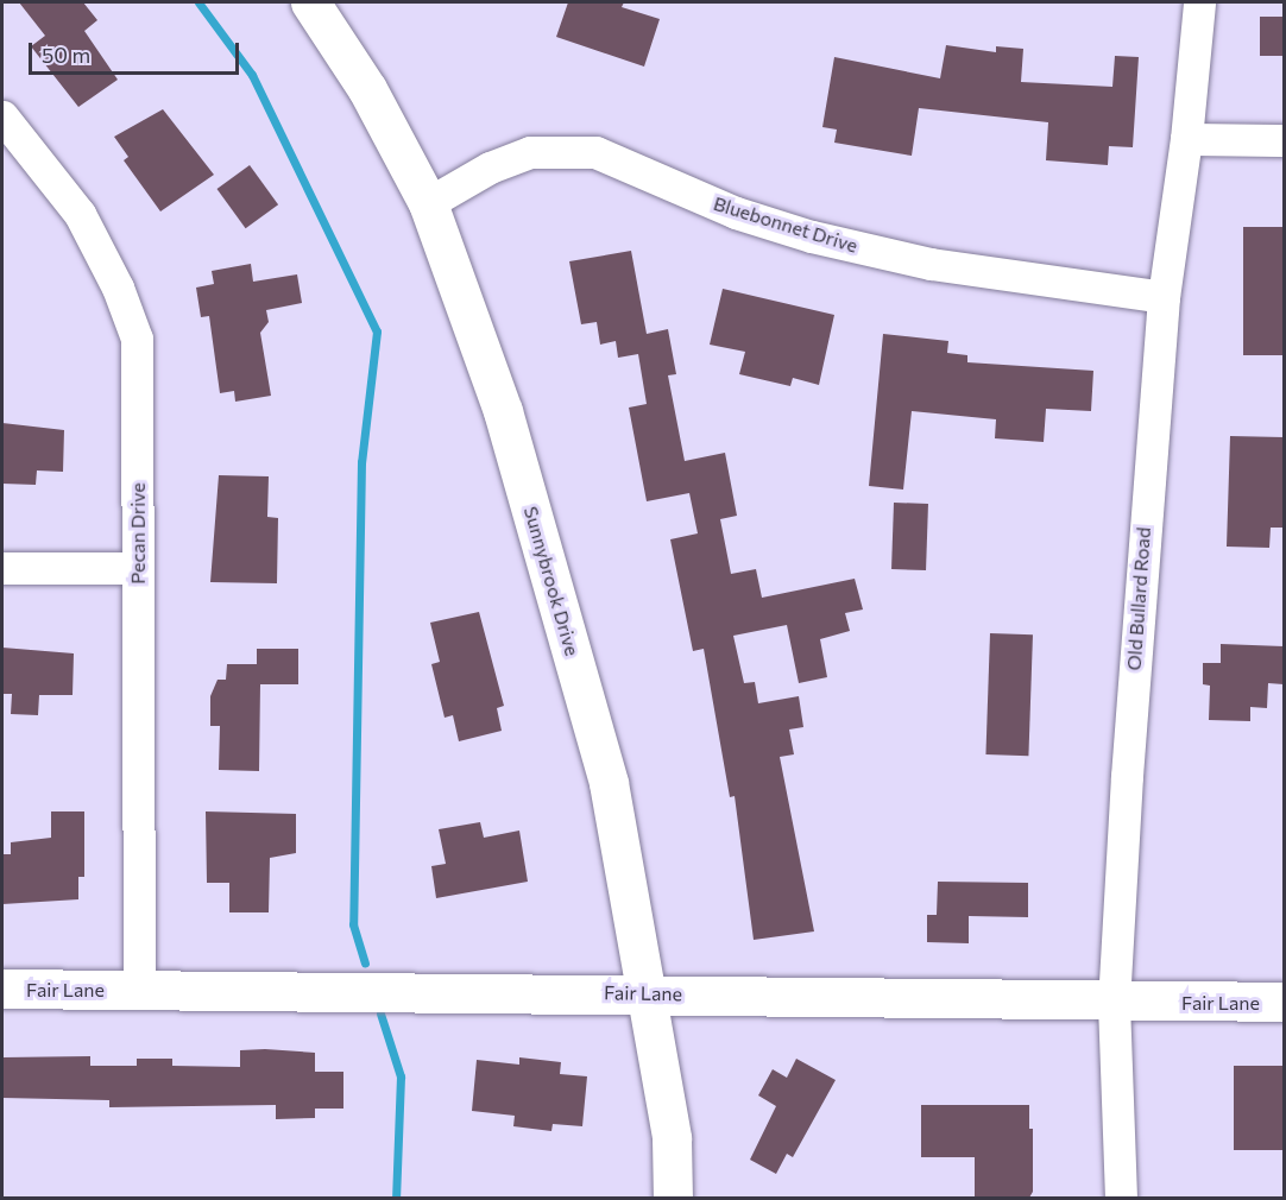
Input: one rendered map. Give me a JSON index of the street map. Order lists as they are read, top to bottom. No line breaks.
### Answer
{"streets":{"street":["Bluebonnet Drive","Pecan Drive","Sunnybrook Drive","Old Bullard Road","Fair Lane"]},"crossings":[["Bluebonnet Drive","Sunnybrook Drive"],["Bluebonnet Drive","Old Bullard Road"],["Pecan Drive","Fair Lane"],["Sunnybrook Drive","Fair Lane"],["Old Bullard Road","Fair Lane"]],"scale_bar":"50 m"}
